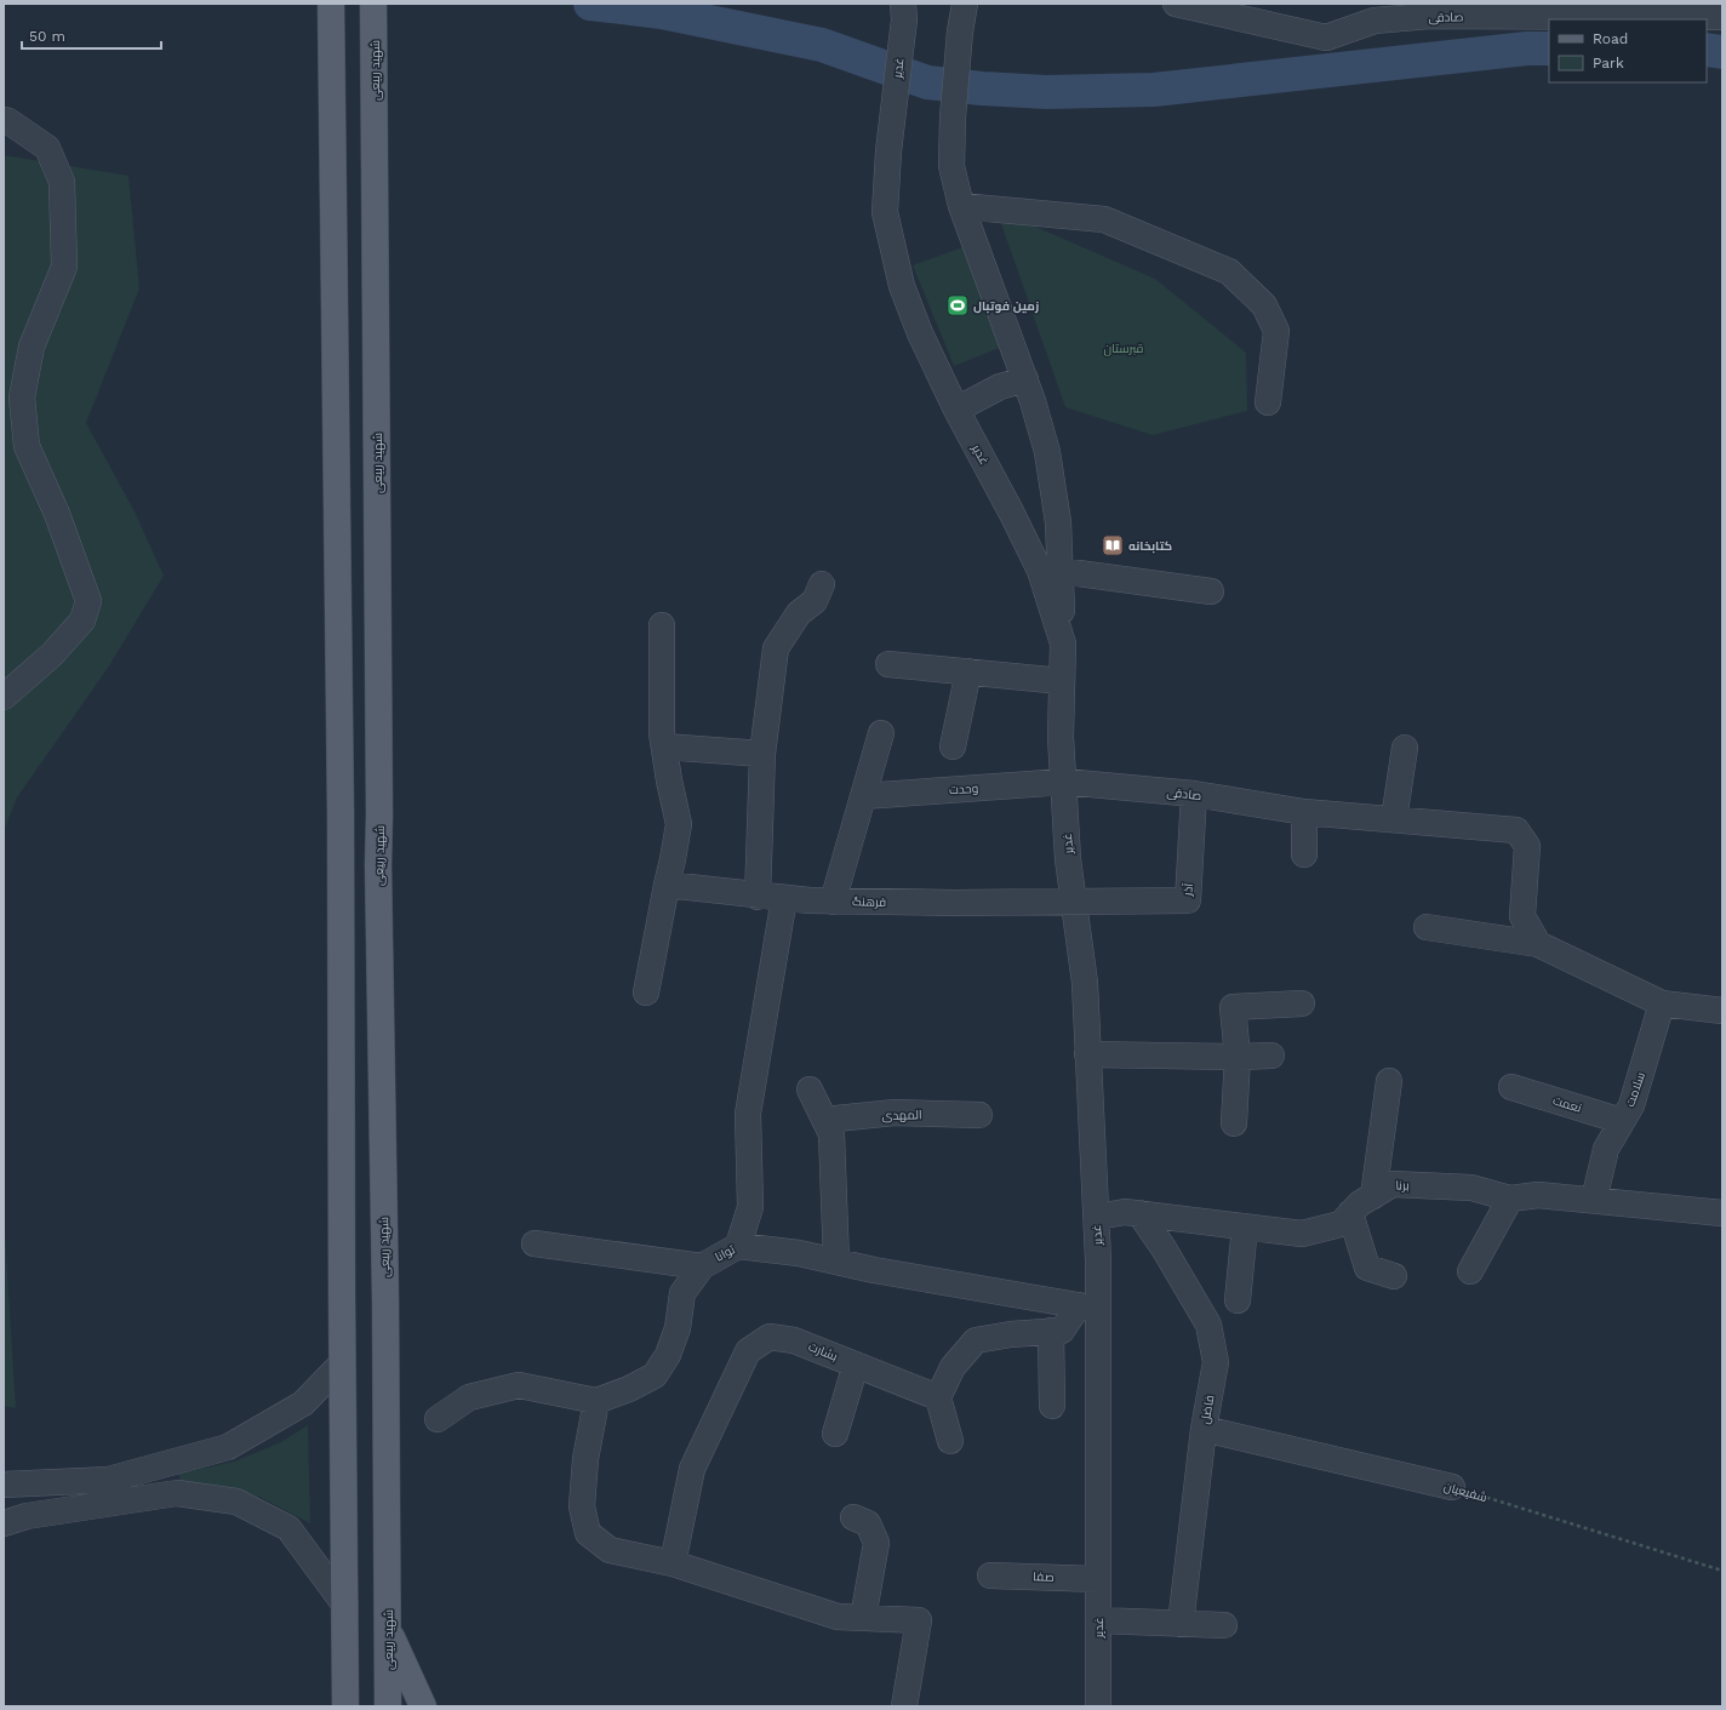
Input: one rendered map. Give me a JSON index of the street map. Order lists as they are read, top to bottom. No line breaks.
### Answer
{"streets":{"main road":["شهید ربیعی"],"street":["صادقی","غدیر","وحدت","آذر","فرهنگ","سلامت","نعمت","المهدی","برنا","توانا","بشارت","فاضل","شفیعیان","صفا"]},"crossings":[["صادقی","غدیر"],["صادقی","وحدت"],["صادقی","آذر"],["غدیر","وحدت"],["غدیر","آذر"],["غدیر","فرهنگ"],["غدیر","برنا"],["غدیر","توانا"],["غدیر","صفا"],["آذر","فرهنگ"],["سلامت","نعمت"],["سلامت","برنا"],["برنا","فاضل"],["فاضل","شفیعیان"]],"parks":["قبرستان"],"places":{"sports":["زمین فوتبال"],"library":["کتابخانه"]},"legend":["Road","Park"],"scale_bar":"50 m"}
